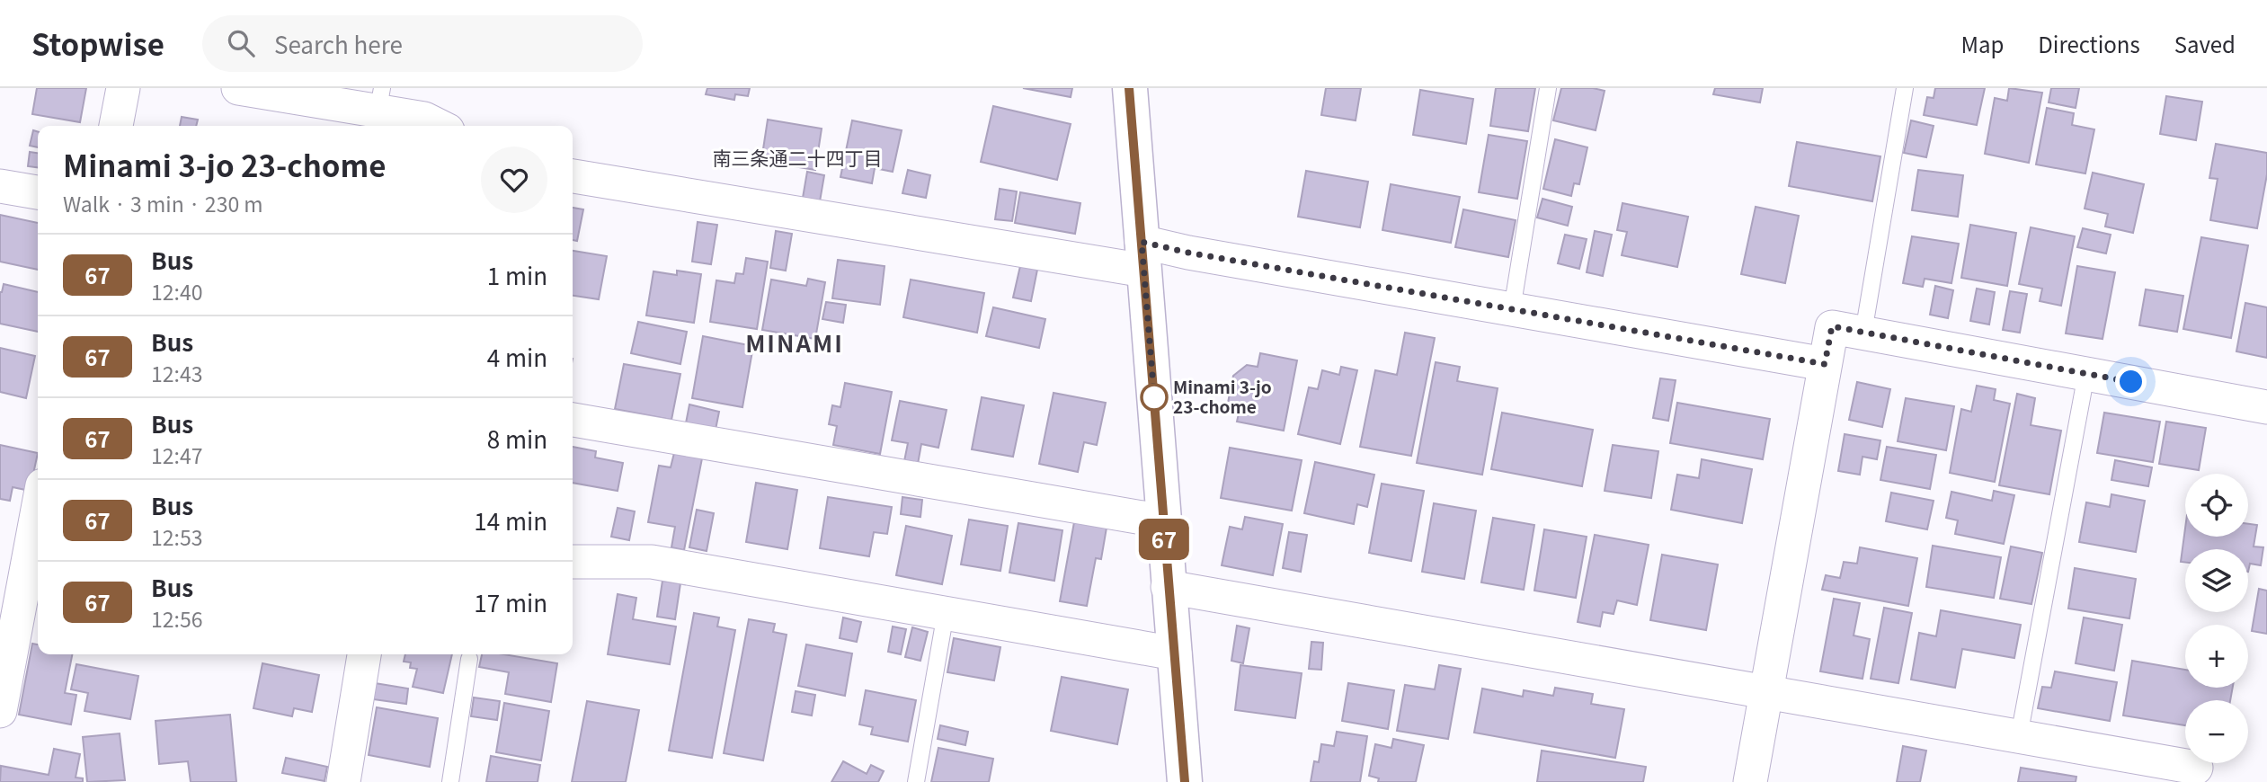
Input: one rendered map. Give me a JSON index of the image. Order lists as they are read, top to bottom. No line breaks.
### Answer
{"districts":["南三条通二十四丁目","MINAMI"],"places":["Minami 3-jo 23-chome"],"lines":["bus line 67"],"page":{"header":"Stopwise","search":"Search here","nav":["Map","Directions","Saved"],"on_map":"67","heading":["Minami 3-jo 23-chome","Walk · 3 min · 230 m"],"list":[{"mark":"67","name":"Bus","note":"12:40","value":"1 min"},{"mark":"67","name":"Bus","note":"12:43","value":"4 min"},{"mark":"67","name":"Bus","note":"12:47","value":"8 min"},{"mark":"67","name":"Bus","note":"12:53","value":"14 min"},{"mark":"67","name":"Bus","note":"12:56","value":"17 min"}],"map_buttons":["+","−"]}}
